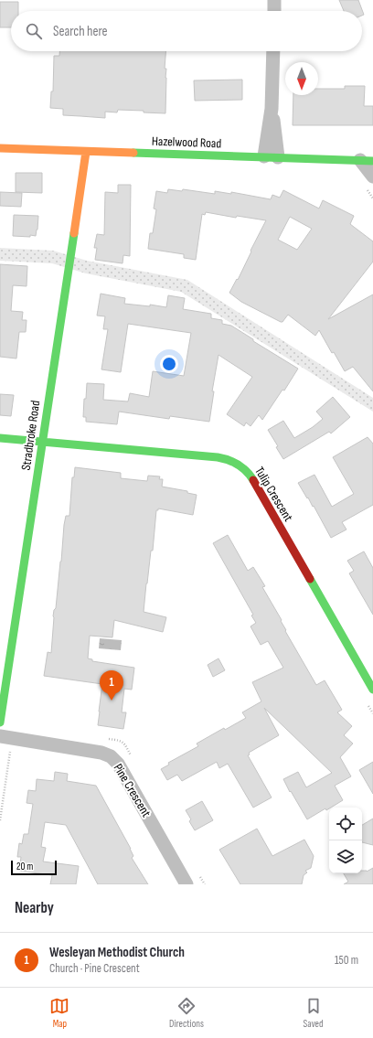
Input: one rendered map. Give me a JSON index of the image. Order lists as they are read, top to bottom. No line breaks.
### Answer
{"streets":{"street":["Hazelwood Road","Stradbroke Road","Tulip Crescent","Pine Crescent"]},"crossings":[["Hazelwood Road","Stradbroke Road"],["Stradbroke Road","Tulip Crescent"]],"scale_bar":"20 m","north":"bottom","page":{"search":"Search here","pins":"1","scale":"20 m","heading":"Nearby","list":[{"mark":"1","name":"Wesleyan Methodist Church","note":"Church · Pine Crescent","value":"150 m"}],"nav":["Map","Directions","Saved"]}}
